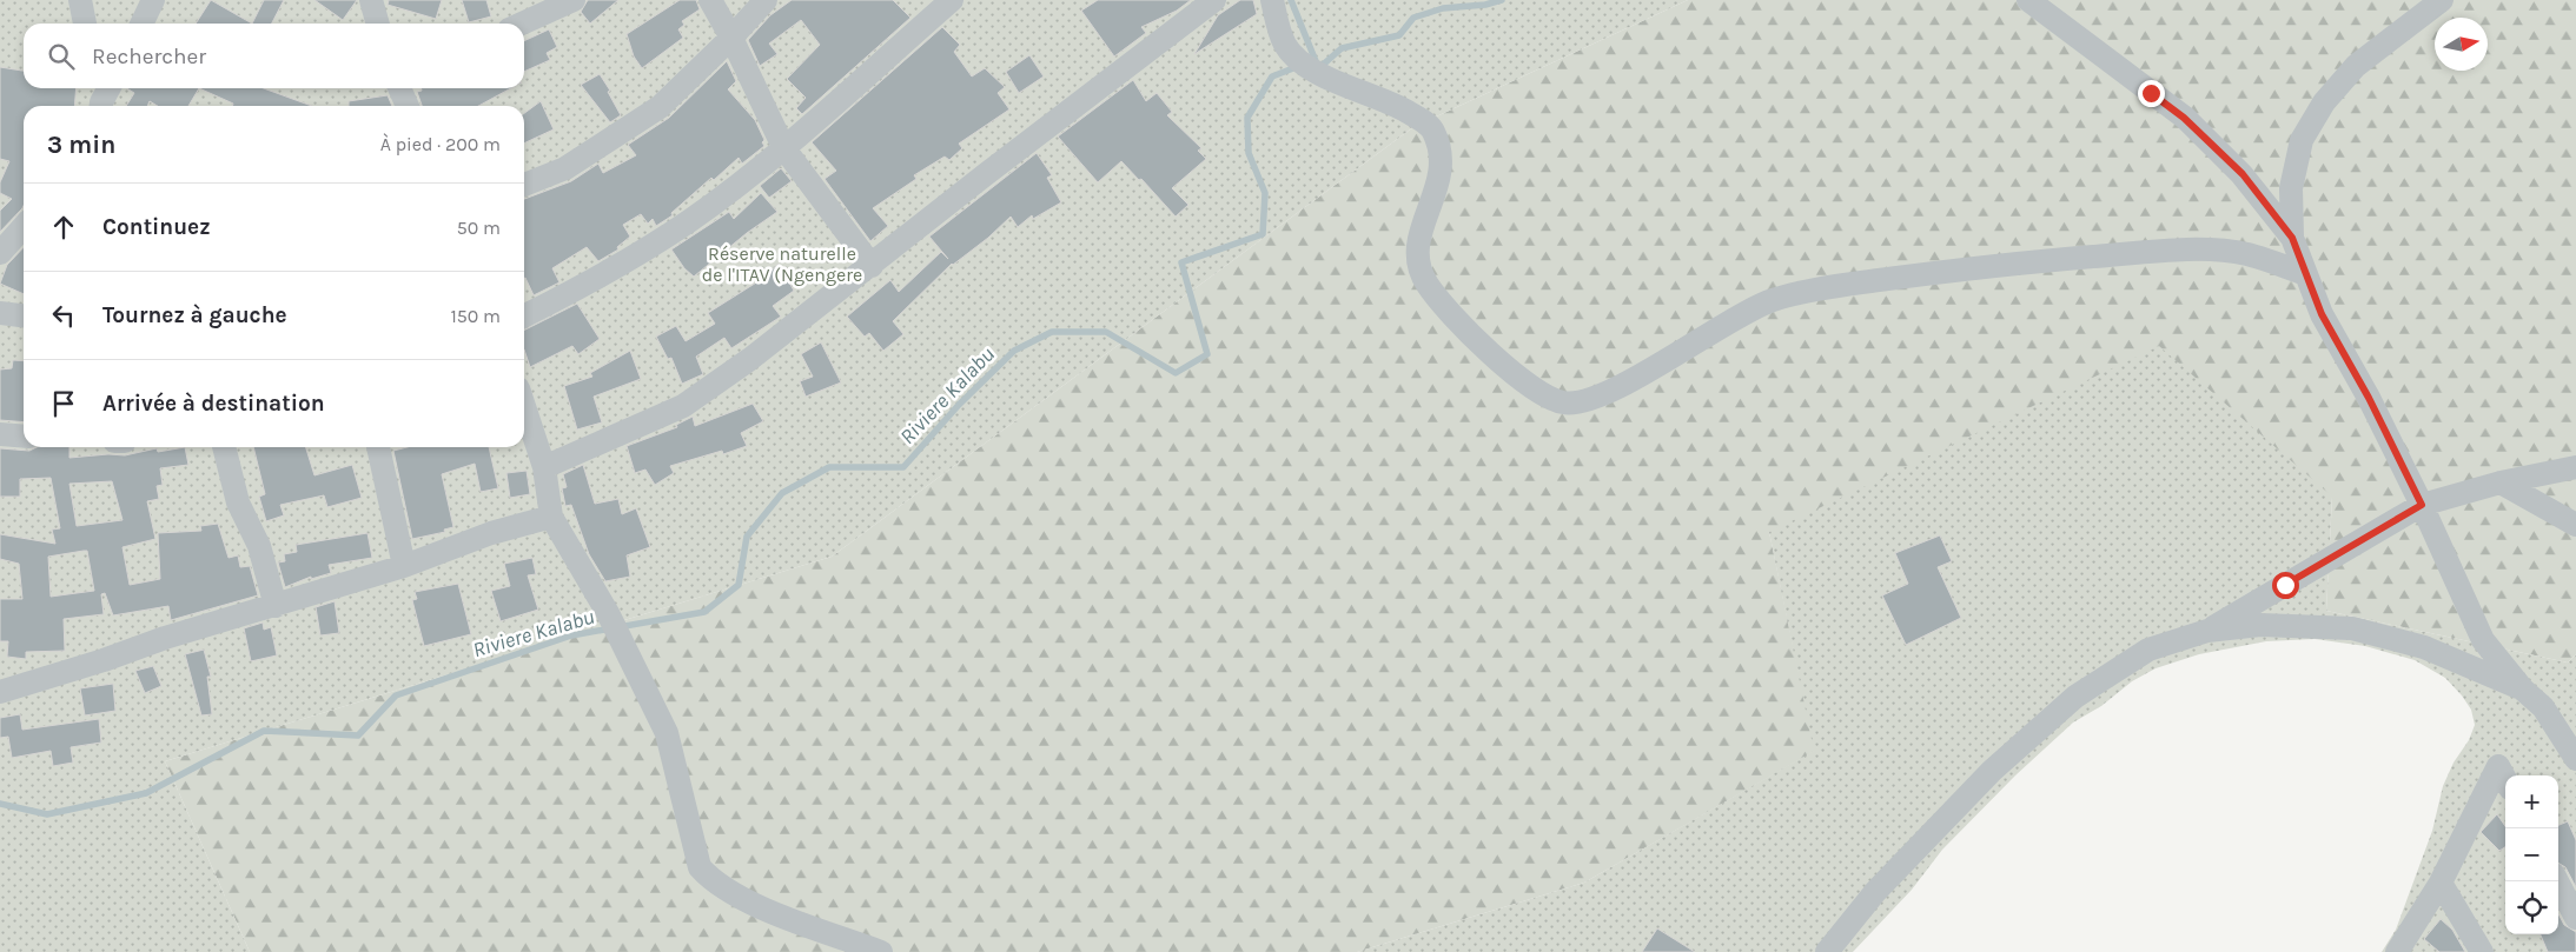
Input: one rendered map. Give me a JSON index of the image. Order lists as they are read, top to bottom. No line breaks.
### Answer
{"water":["Riviere Kalabu"],"parks":["Réserve naturelle de l'ITAV (Ngengere"],"north":"right","page":{"search":"Rechercher","heading":["3 min","À pied · 200 m"],"list":[["Continuez","50 m"],["Tournez à gauche","150 m"],"Arrivée à destination"],"map_buttons":["+","−"]}}
